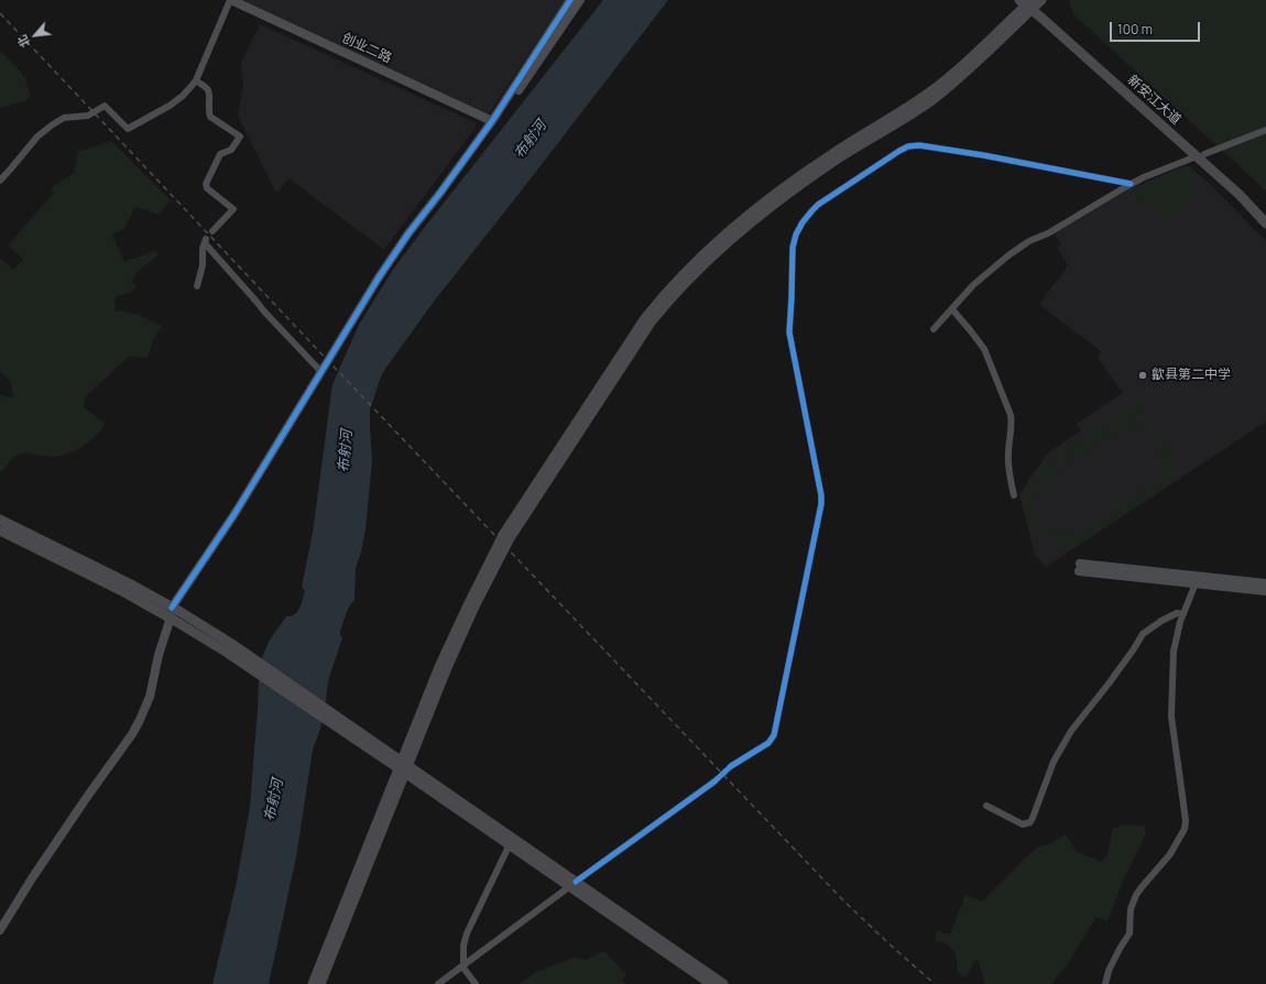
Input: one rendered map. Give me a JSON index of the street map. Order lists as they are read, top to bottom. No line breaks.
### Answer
{"streets":{"main road":["新安江大道"],"street":["创业二路"]},"water":["布射河"],"places":["歙县第二中学"],"scale_bar":"100 m","north":"bottom left"}
